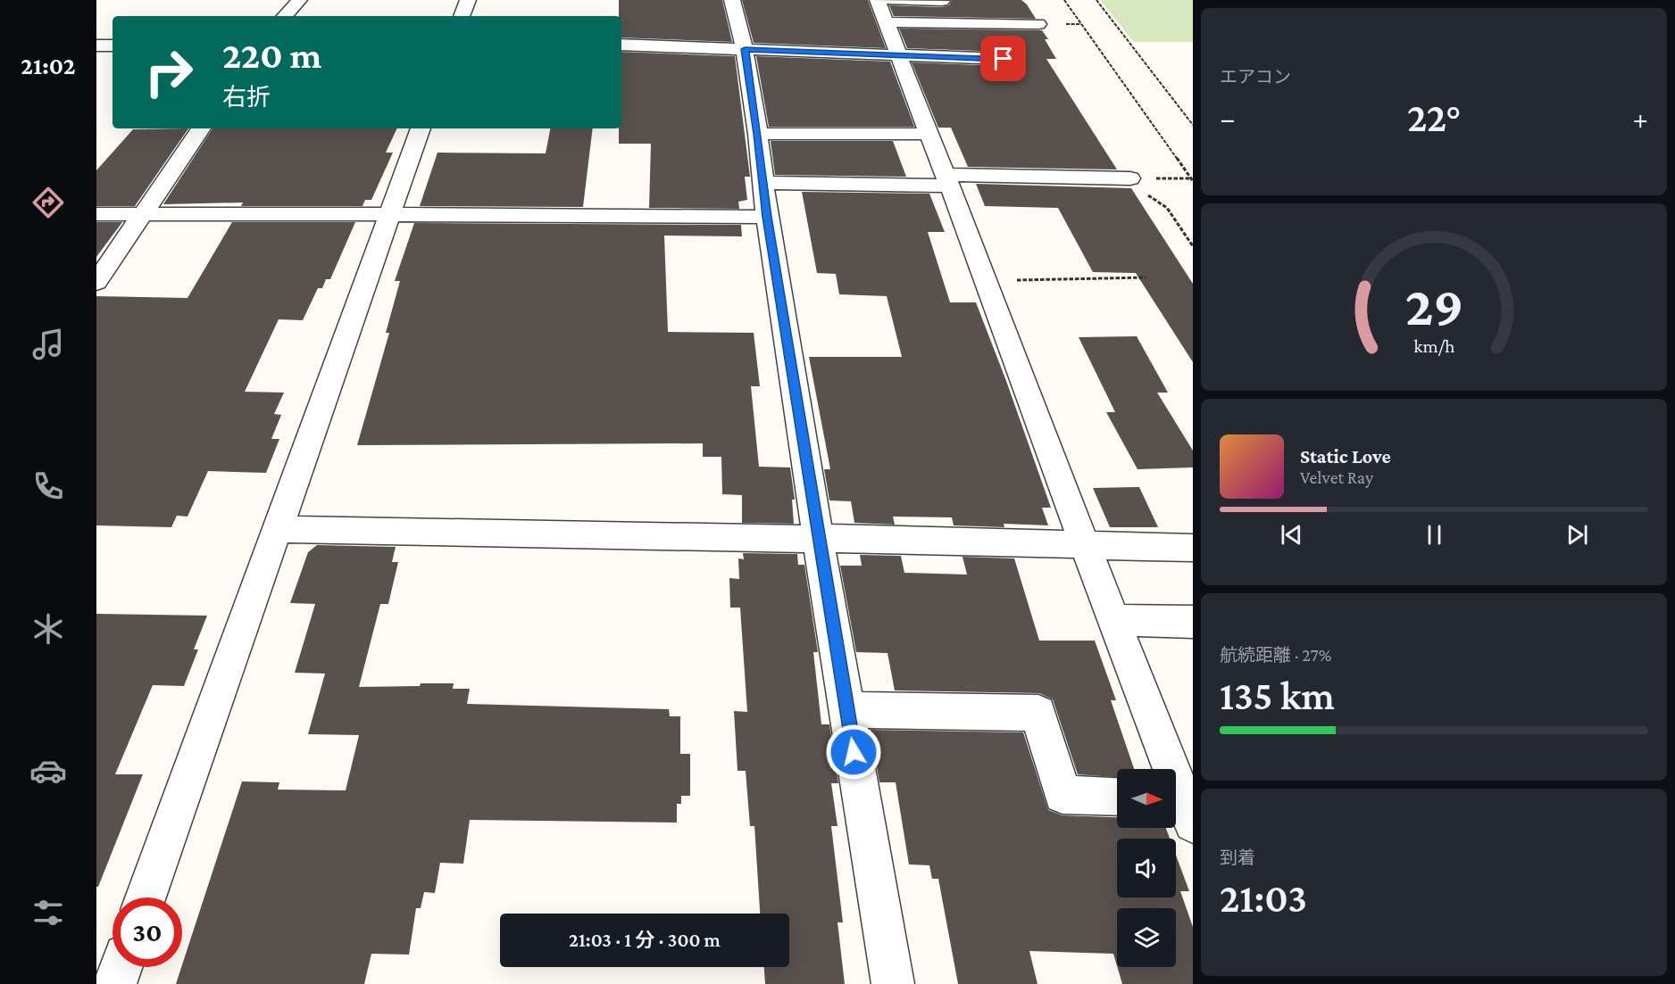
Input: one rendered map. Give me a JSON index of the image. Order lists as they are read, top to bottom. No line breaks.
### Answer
{"north":"right","page":{"tabs":"21:02","tile":["エアコン",["航続距離 · 27%","135 km"],["到着","21:03"]],"turn":["220 m","右折"],"heat":["−","22°","+"],"song":["Static Love","Velvet Ray"],"limit":"30","trip":"21:03 · 1 分 · 300 m","gauge":["29","km/h"]}}
